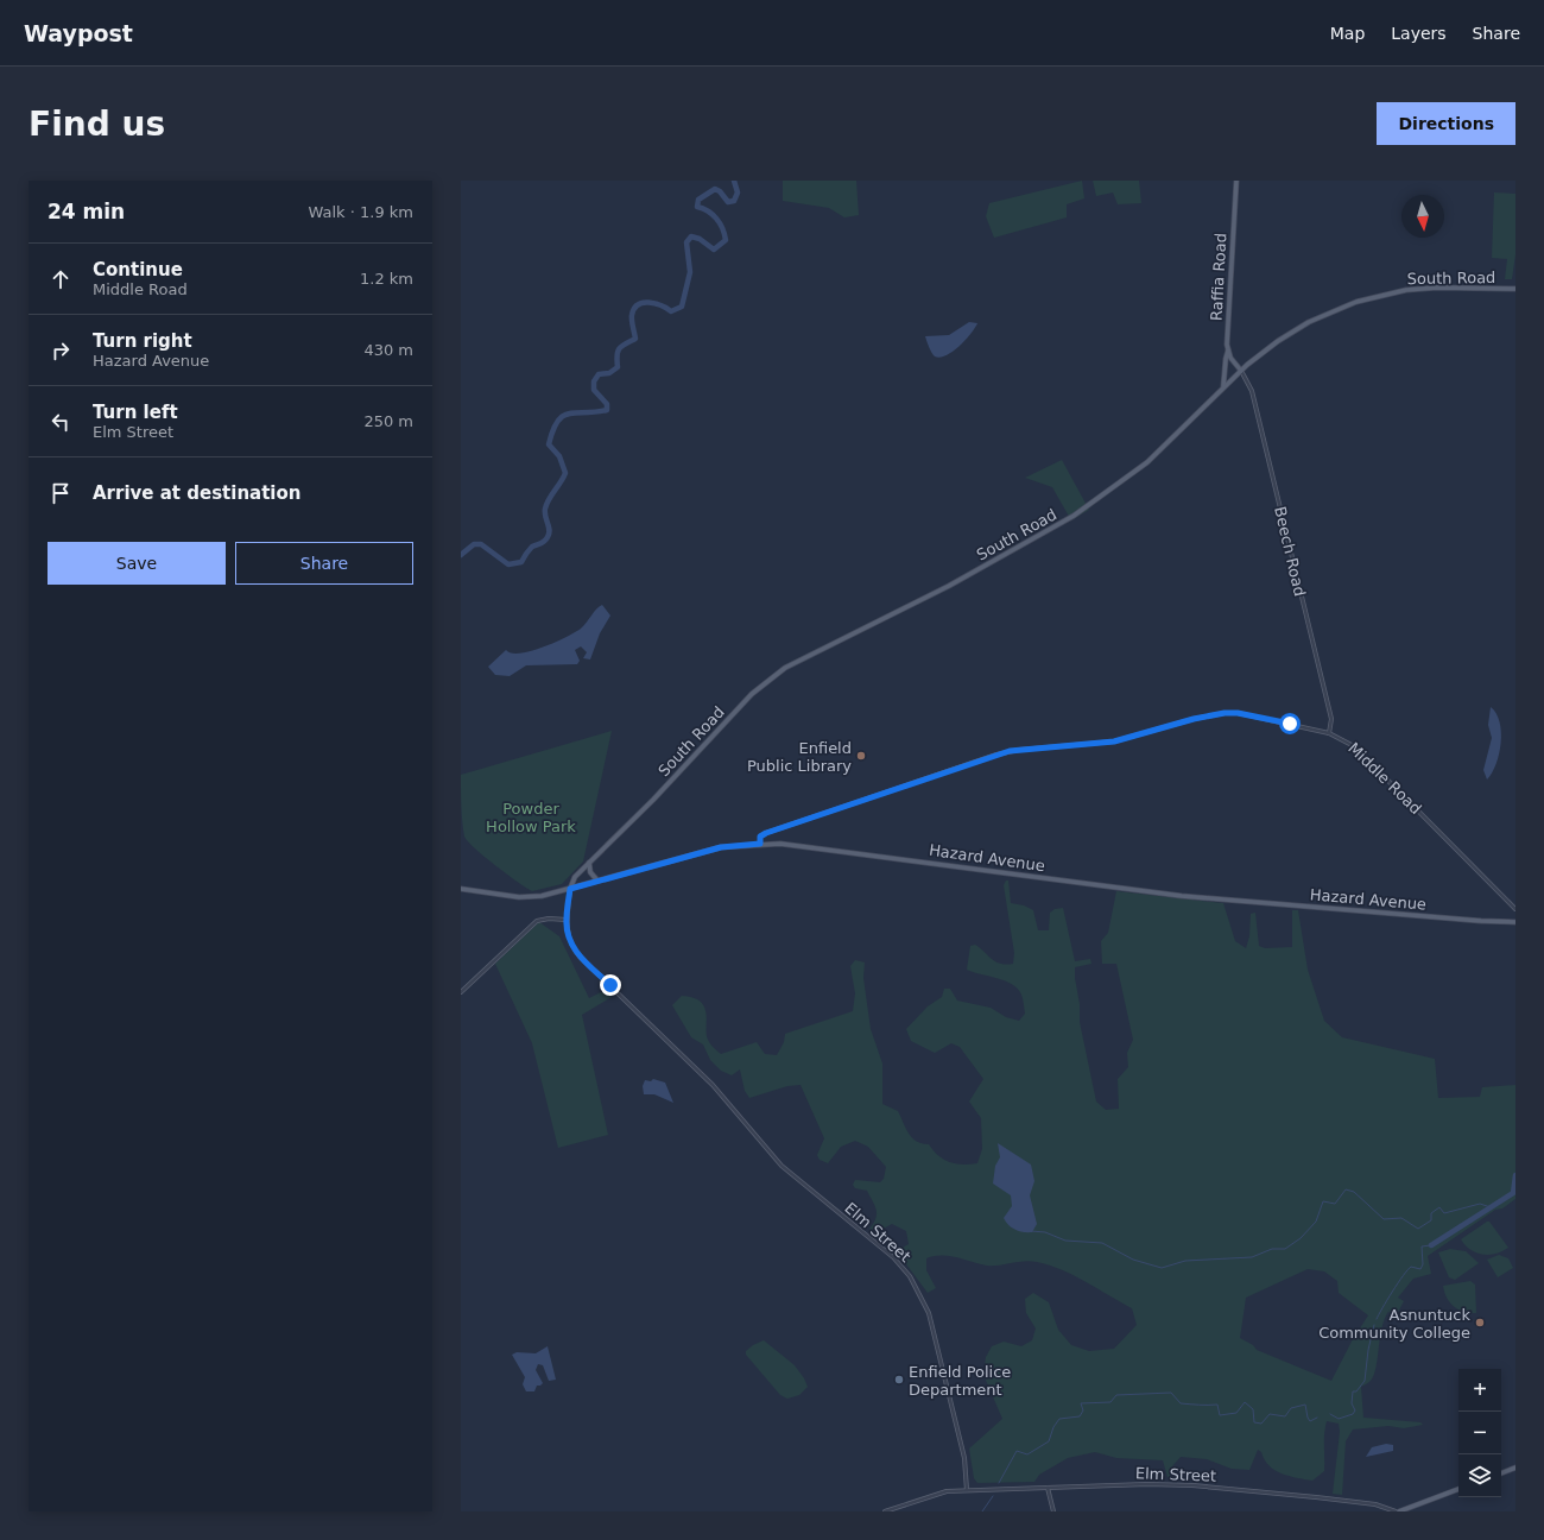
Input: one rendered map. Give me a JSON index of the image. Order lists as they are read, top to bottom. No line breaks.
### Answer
{"streets":{"main road":["Raffia Road","South Road","Hazard Avenue","Elm Street"],"street":["Beech Road","Middle Road"]},"crossings":[["Raffia Road","South Road"],["South Road","Beech Road"],["South Road","Hazard Avenue"],["South Road","Elm Street"],["Beech Road","Middle Road"],["Middle Road","Hazard Avenue"],["Hazard Avenue","Elm Street"]],"parks":["Powder Hollow Park"],"places":["Enfield Public Library","Asnuntuck Community College","Enfield Police Department"],"north":"bottom","page":{"header":"Waypost","nav":["Map","Layers","Share"],"buttons":["Directions",["Save","Share"]],"title":"Find us","heading":["24 min","Walk · 1.9 km"],"list":[["Continue","Middle Road","1.2 km"],["Turn right","Hazard Avenue","430 m"],["Turn left","Elm Street","250 m"],"Arrive at destination"],"map_buttons":["+","−"]}}
